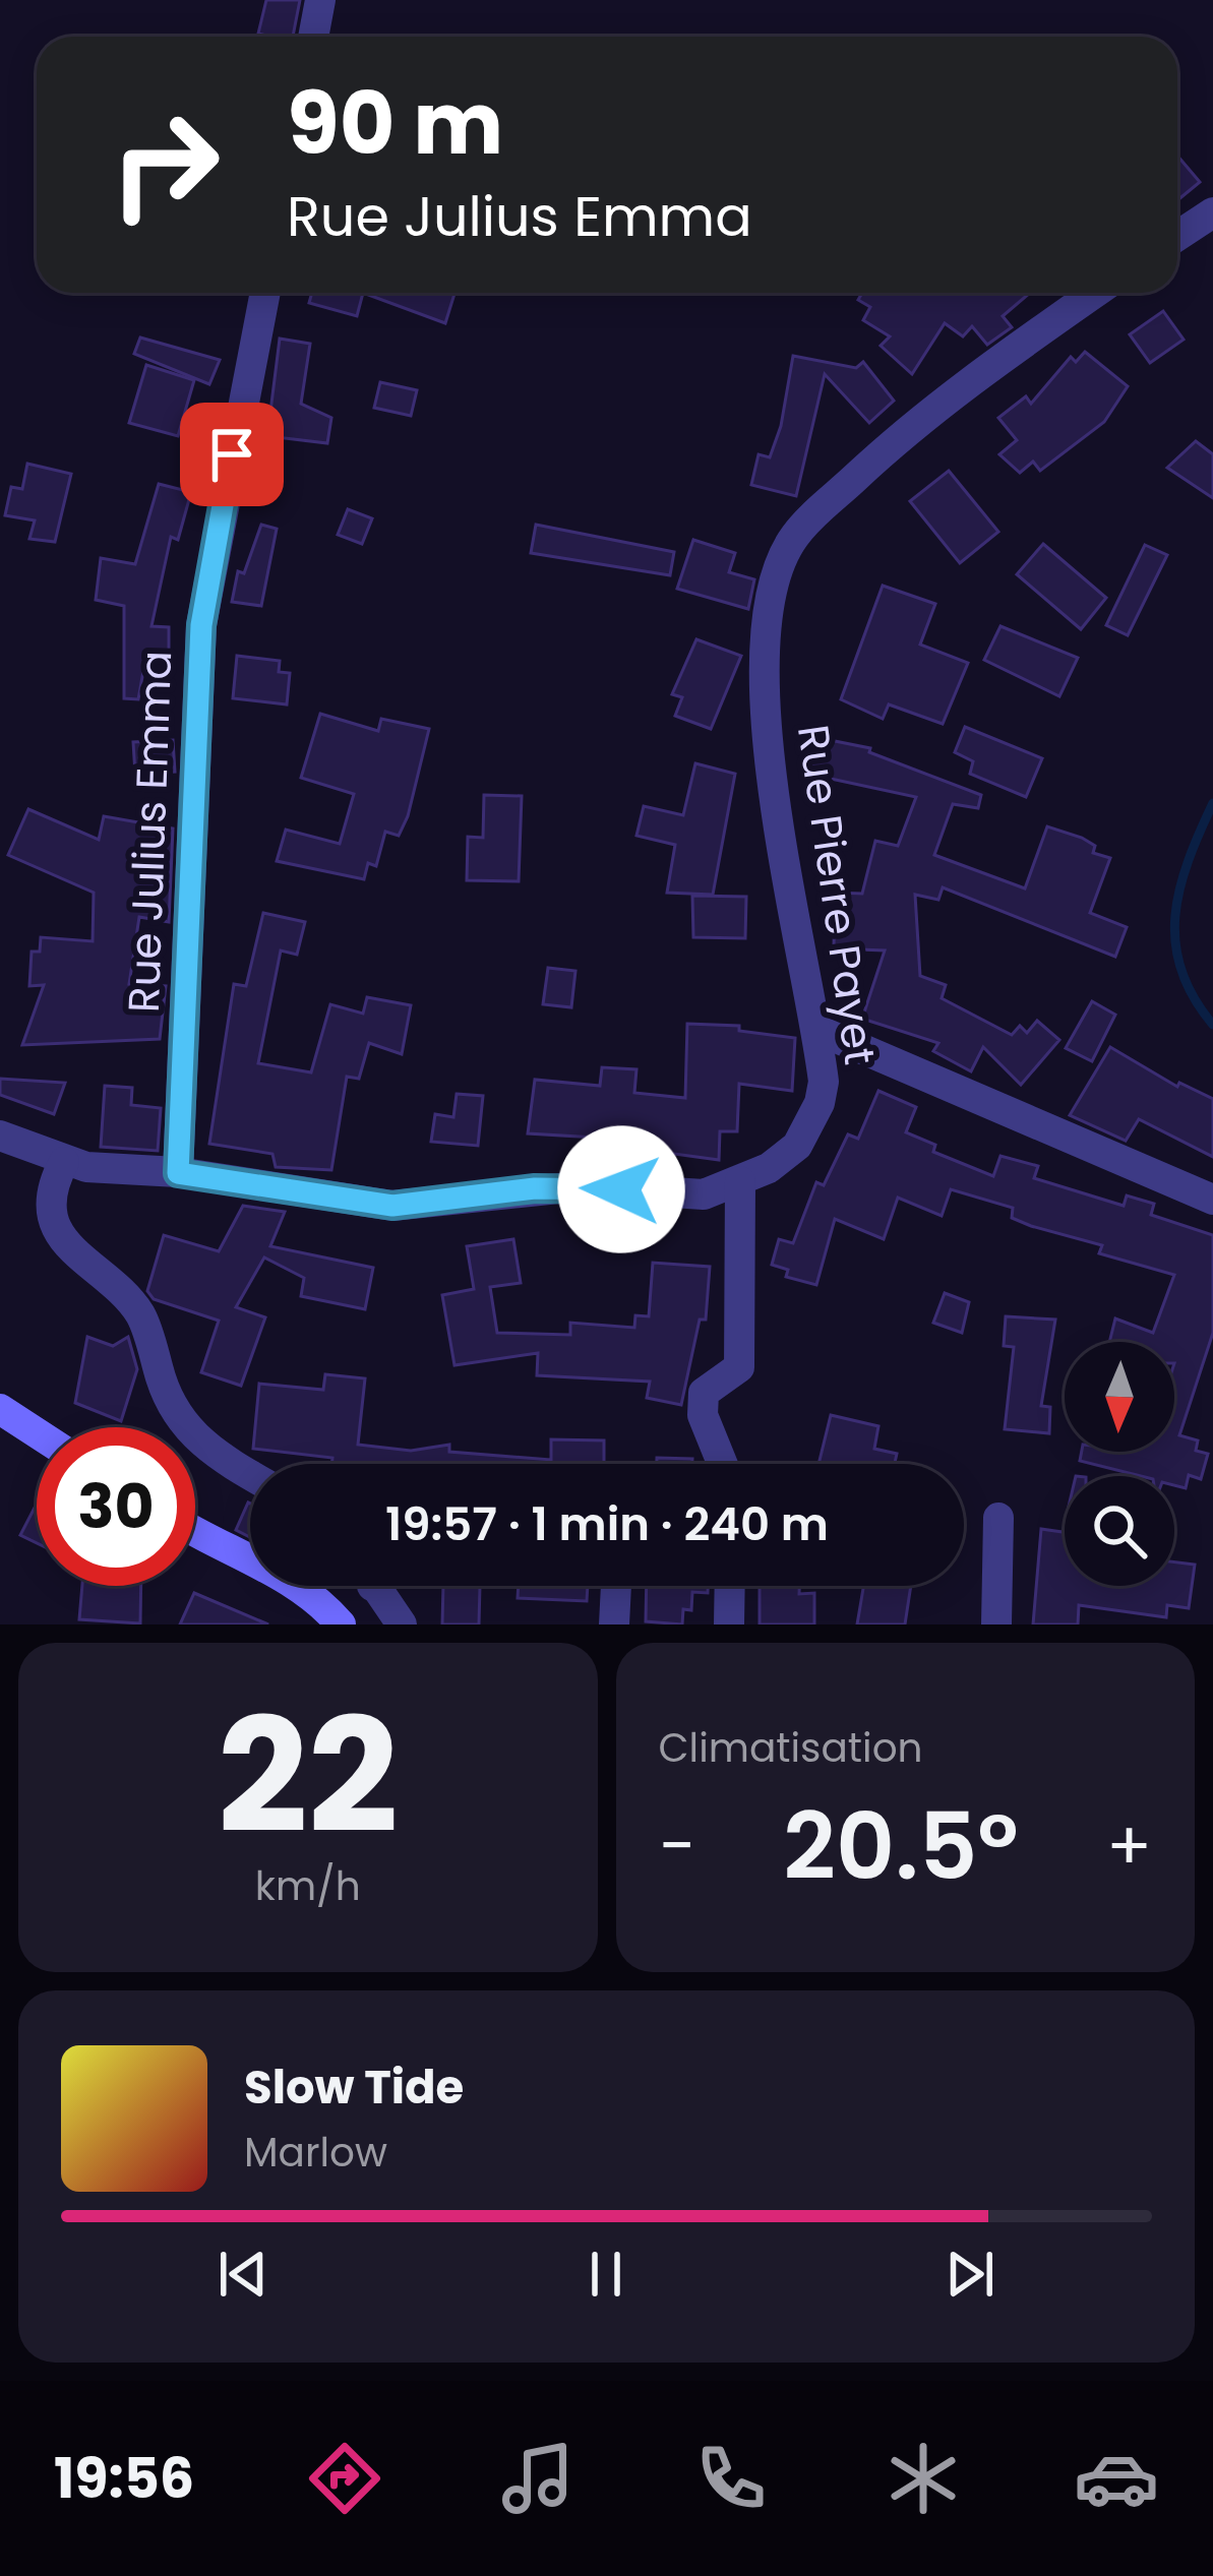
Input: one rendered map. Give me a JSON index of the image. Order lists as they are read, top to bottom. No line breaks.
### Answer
{"streets":{"street":["Rue Julius Emma","Rue Pierre Payet"]},"crossings":[["Rue Julius Emma","Rue Pierre Payet"]],"north":"bottom","page":{"turn":["90 m","Rue Julius Emma"],"limit":"30","trip":"19:57 · 1 min · 240 m","tile":[["22","km/h"],"Climatisation"],"heat":["−","20.5°","+"],"song":["Slow Tide","Marlow"],"tabs":"19:56"}}
